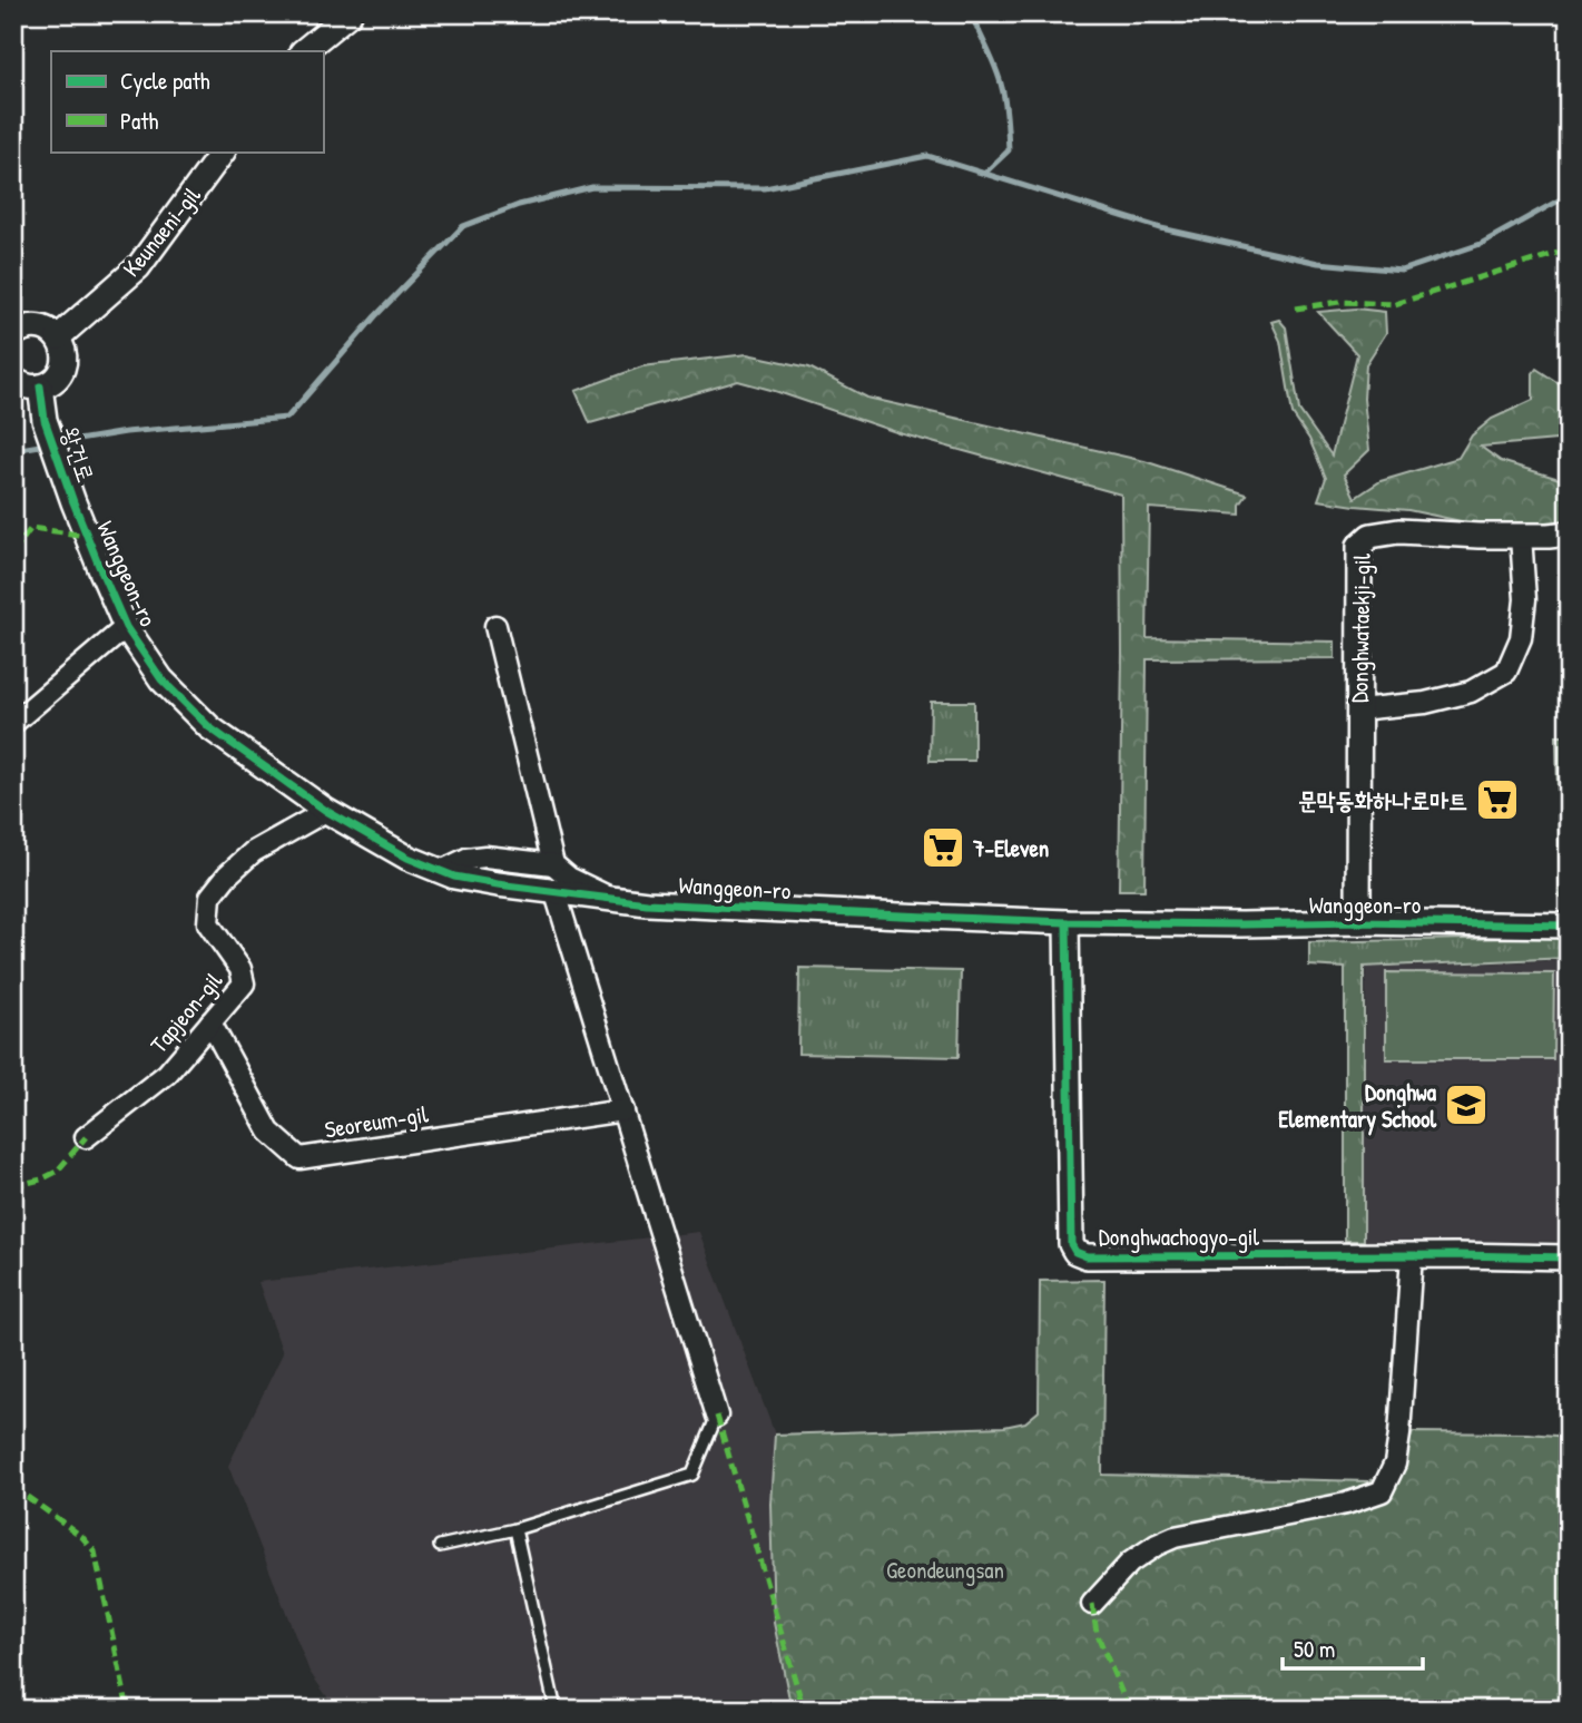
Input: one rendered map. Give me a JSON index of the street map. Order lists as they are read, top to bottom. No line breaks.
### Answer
{"streets":{"street":["Keunaeni-gil","왕건로","Wanggeon-ro","Donghwataekji-gil","Tapjeon-gil","Seoreum-gil","Donghwachogyo-gil"]},"crossings":[["왕건로","Wanggeon-ro"],["Wanggeon-ro","Donghwataekji-gil"],["Wanggeon-ro","Tapjeon-gil"],["Wanggeon-ro","Donghwachogyo-gil"],["Tapjeon-gil","Seoreum-gil"]],"parks":["Geondeungsan"],"places":{"supermarket":["문막동화하나로마트","7-Eleven"],"school or university":["Donghwa Elementary School"]},"legend":["Cycle path","Path"],"scale_bar":"50 m"}
